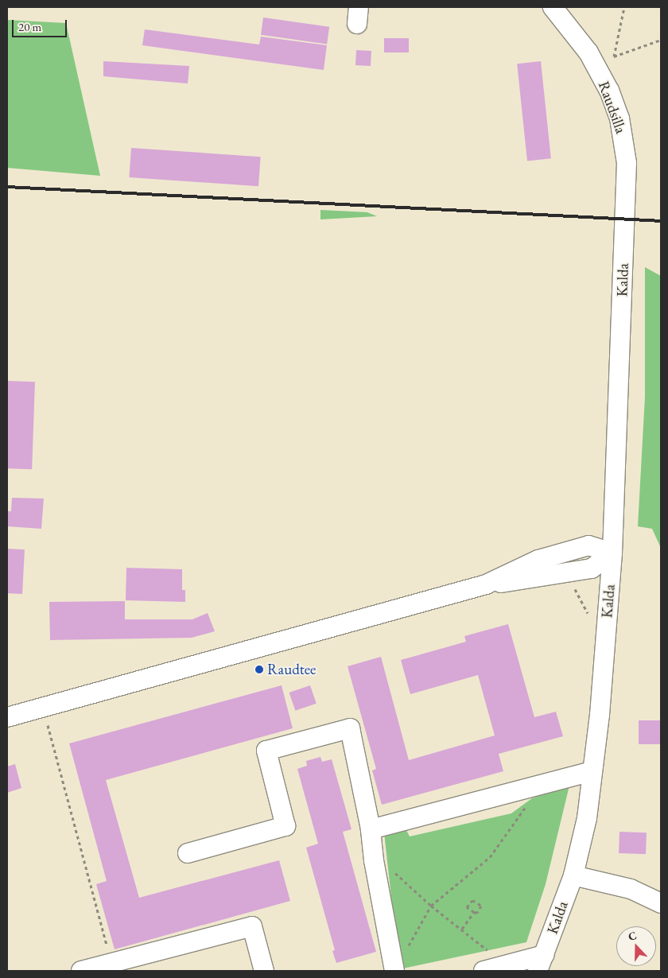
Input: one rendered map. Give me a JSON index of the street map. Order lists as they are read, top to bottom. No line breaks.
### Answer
{"streets":{"street":["Raudsilla","Kalda"]},"crossings":[["Raudsilla","Kalda"]],"places":["Raudtee"],"scale_bar":"20 m","north":"top"}
